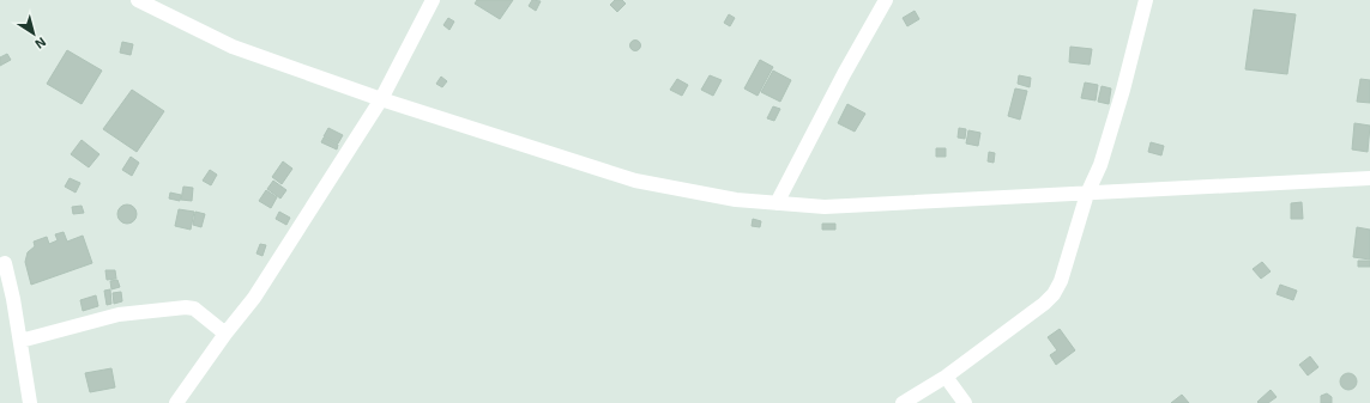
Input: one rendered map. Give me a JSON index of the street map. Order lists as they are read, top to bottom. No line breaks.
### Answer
{"north":"bottom right"}
